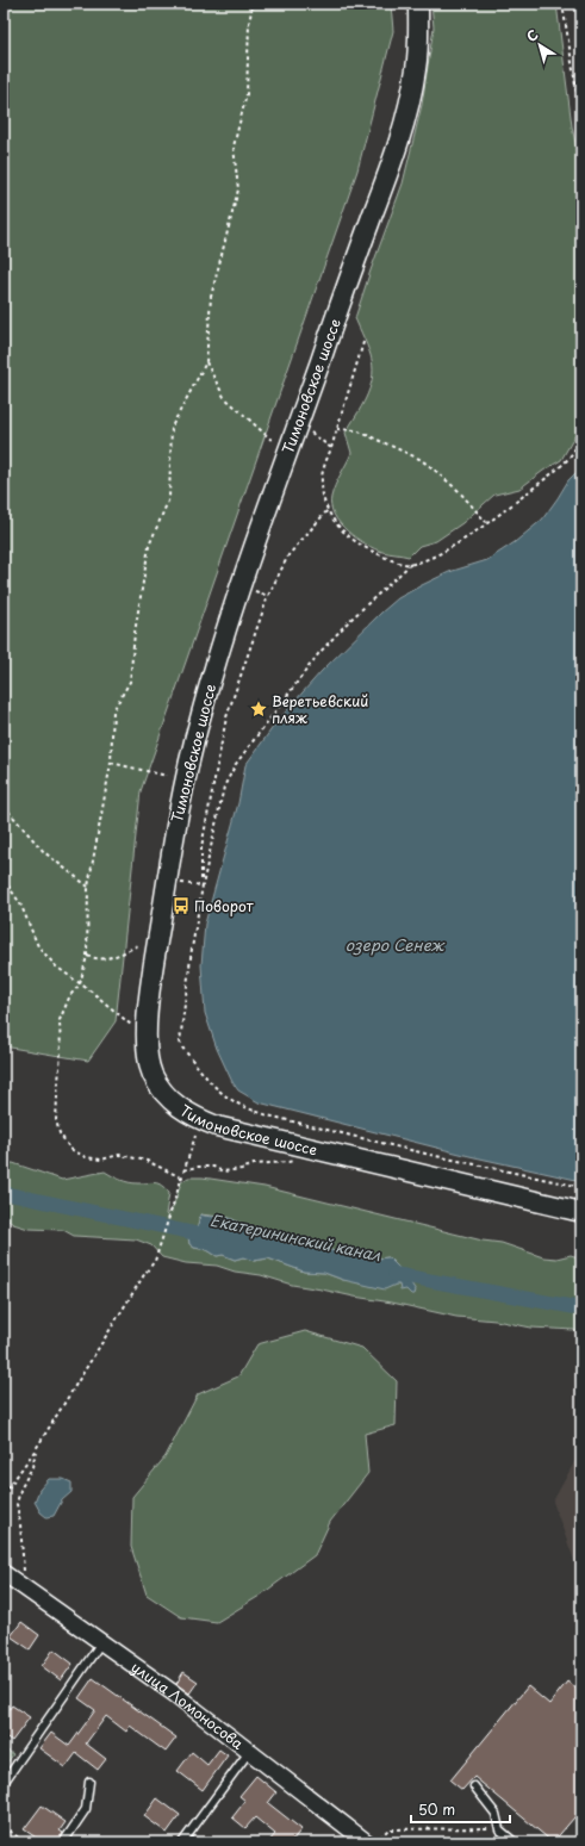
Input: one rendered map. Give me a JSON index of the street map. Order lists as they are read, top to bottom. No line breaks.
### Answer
{"streets":{"street":["Тимоновское шоссе","улица Ломоносова"]},"water":["озеро Сенеж","Екатерининский канал"],"places":{"place":["Веретьевский пляж"],"bus stop":["Поворот"]},"scale_bar":"50 m","north":"top left"}
